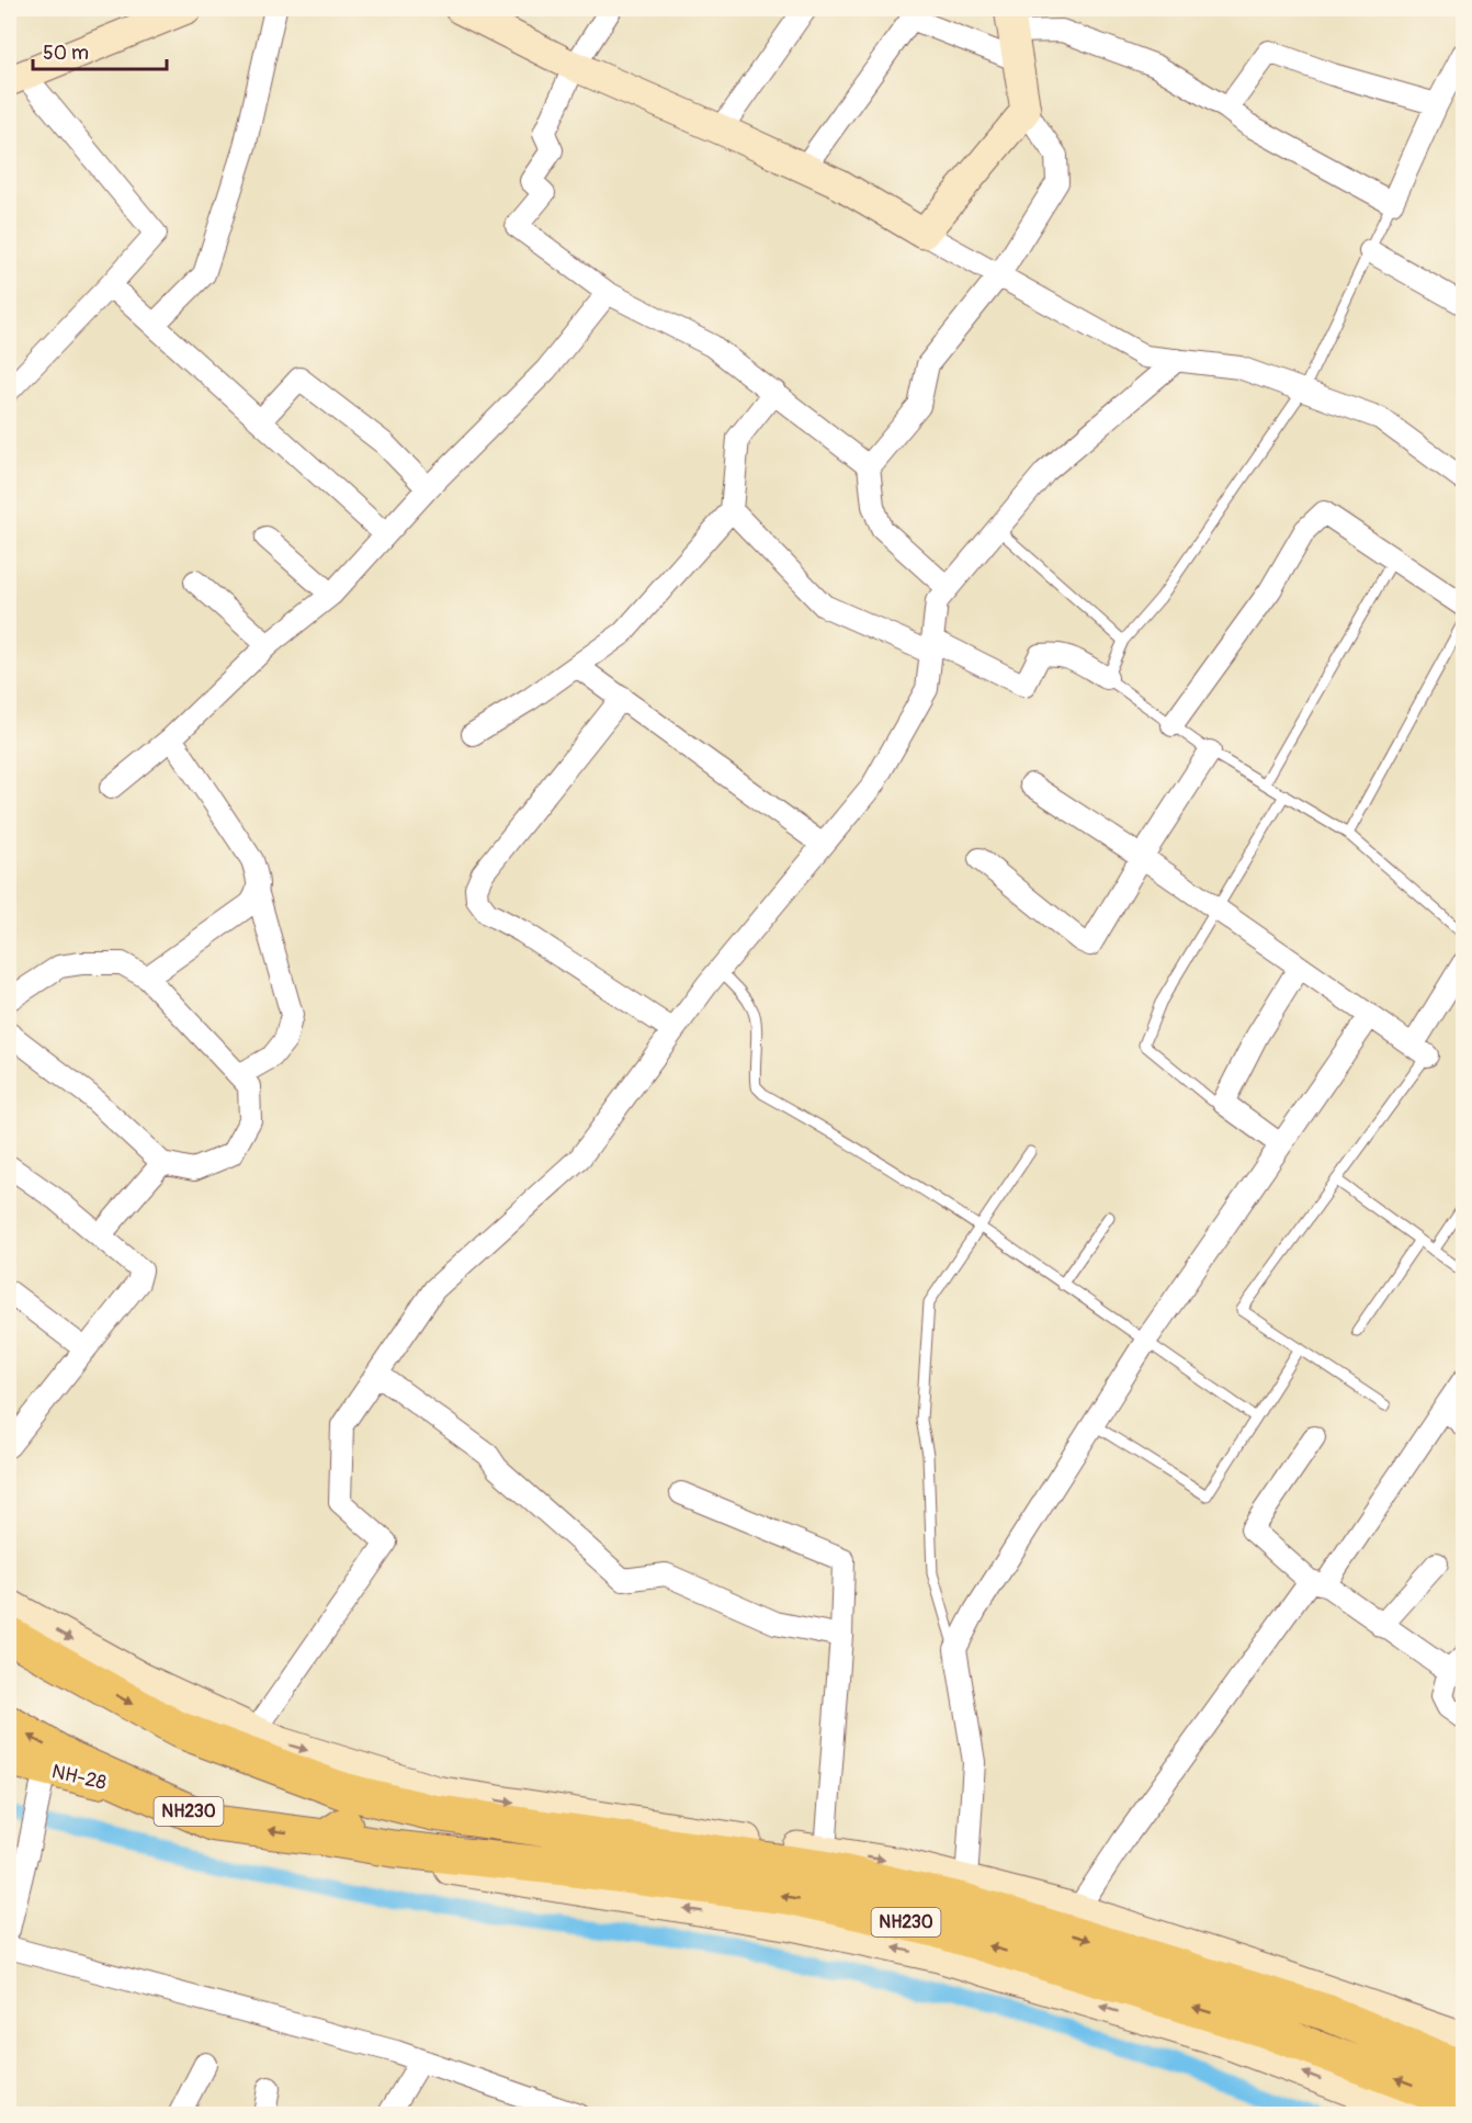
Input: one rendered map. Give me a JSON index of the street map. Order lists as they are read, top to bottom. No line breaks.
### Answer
{"streets":{"highway":["NH230"],"main road":["NH-28"]},"crossings":[["NH-28","NH230"]],"scale_bar":"50 m"}
